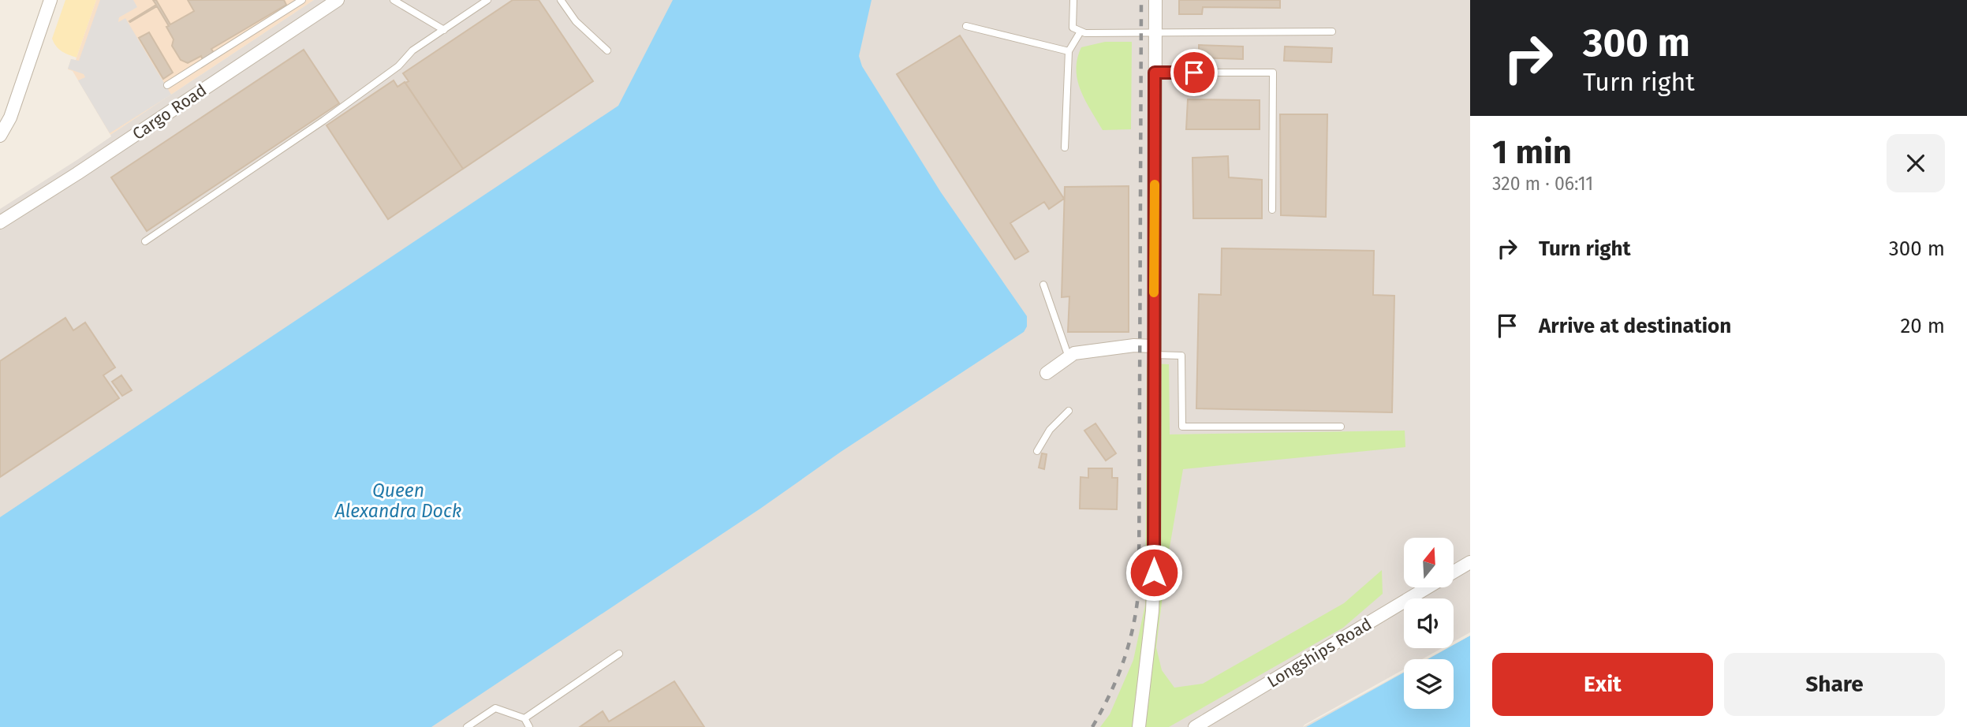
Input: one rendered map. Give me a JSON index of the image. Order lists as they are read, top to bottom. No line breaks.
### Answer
{"streets":{"street":["Cargo Road","Longships Road"]},"water":["Queen Alexandra Dock"],"north":"top","page":{"turn":["300 m","Turn right"],"heading":["1 min","320 m · 06:11"],"list":[{"name":"Turn right","value":"300 m"},{"name":"Arrive at destination","value":"20 m"}],"buttons":["Exit","Share"]}}
